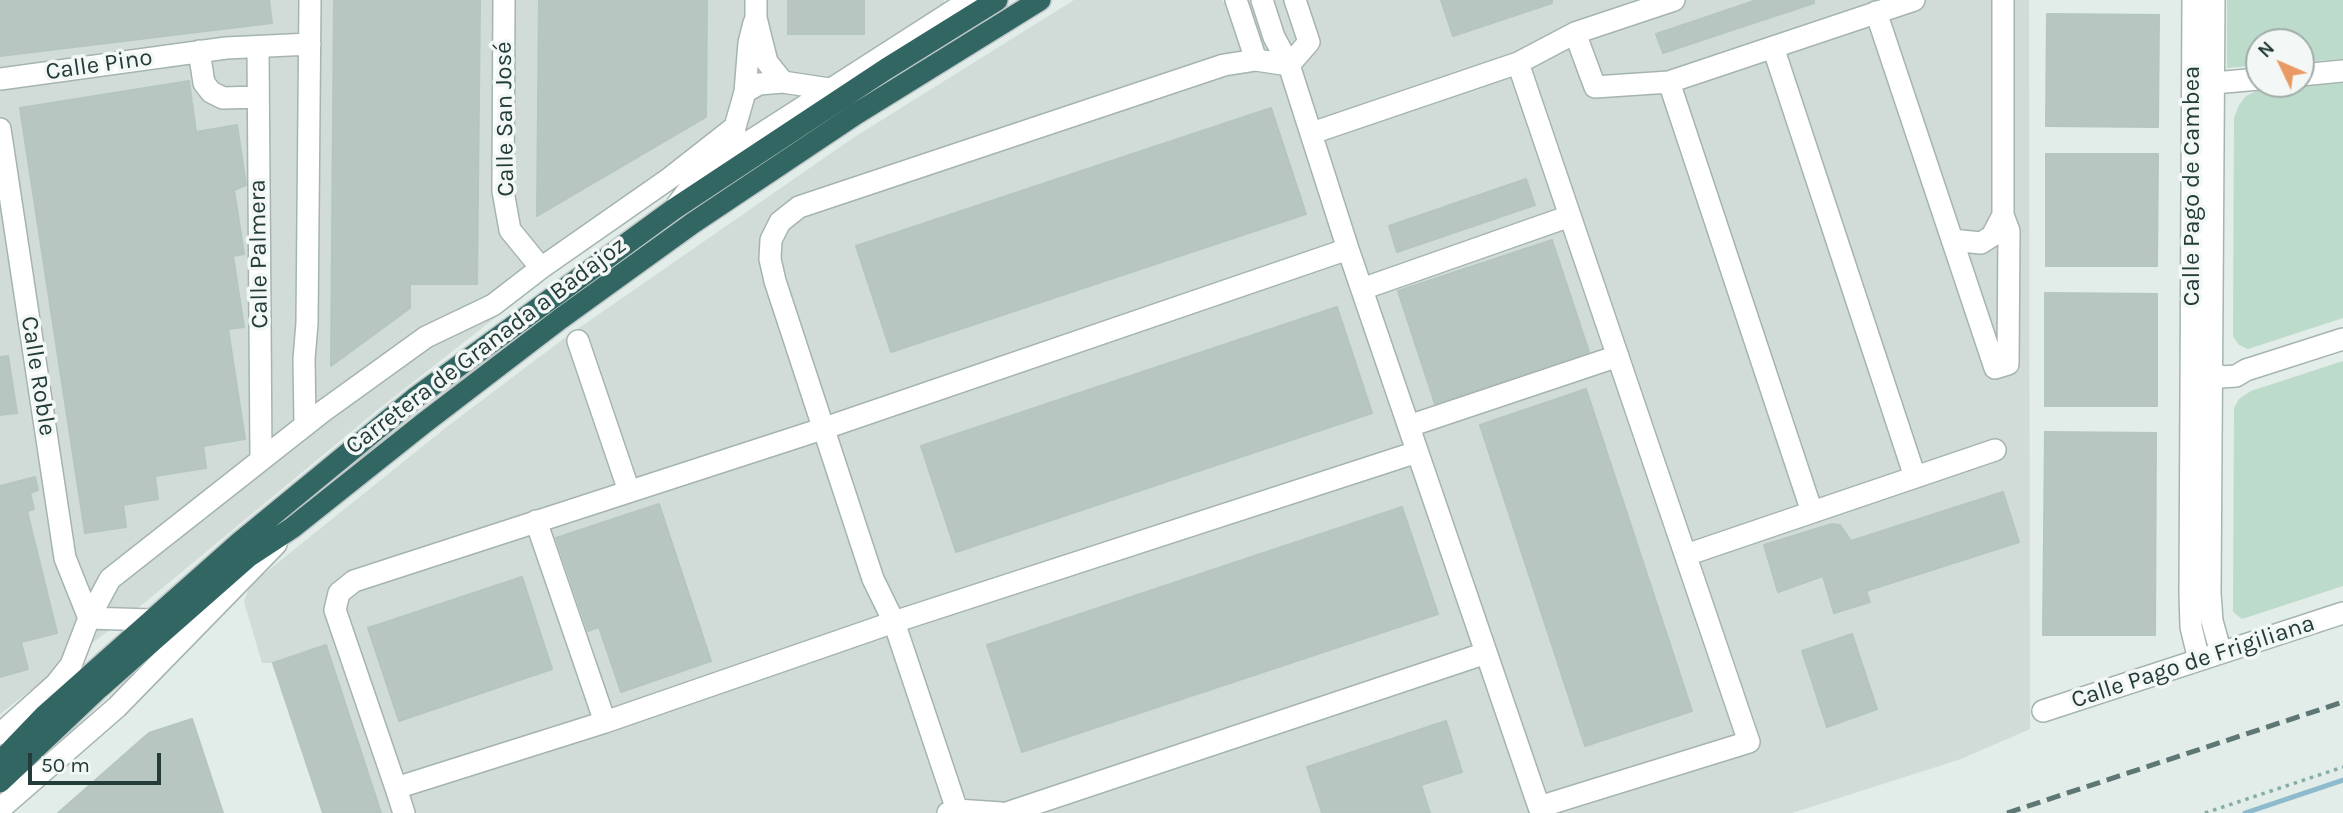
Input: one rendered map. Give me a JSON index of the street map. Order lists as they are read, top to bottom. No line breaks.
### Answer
{"streets":{"highway":["Carretera de Granada a Badajoz"],"street":["Calle Pino","Calle San José","Calle Pago de Cambea","Calle Palmera","Calle Roble","Calle Pago de Frigiliana"]},"crossings":[["Calle Pino","Calle Palmera"],["Calle Pago de Cambea","Calle Pago de Frigiliana"]],"scale_bar":"50 m","north":"top left"}
